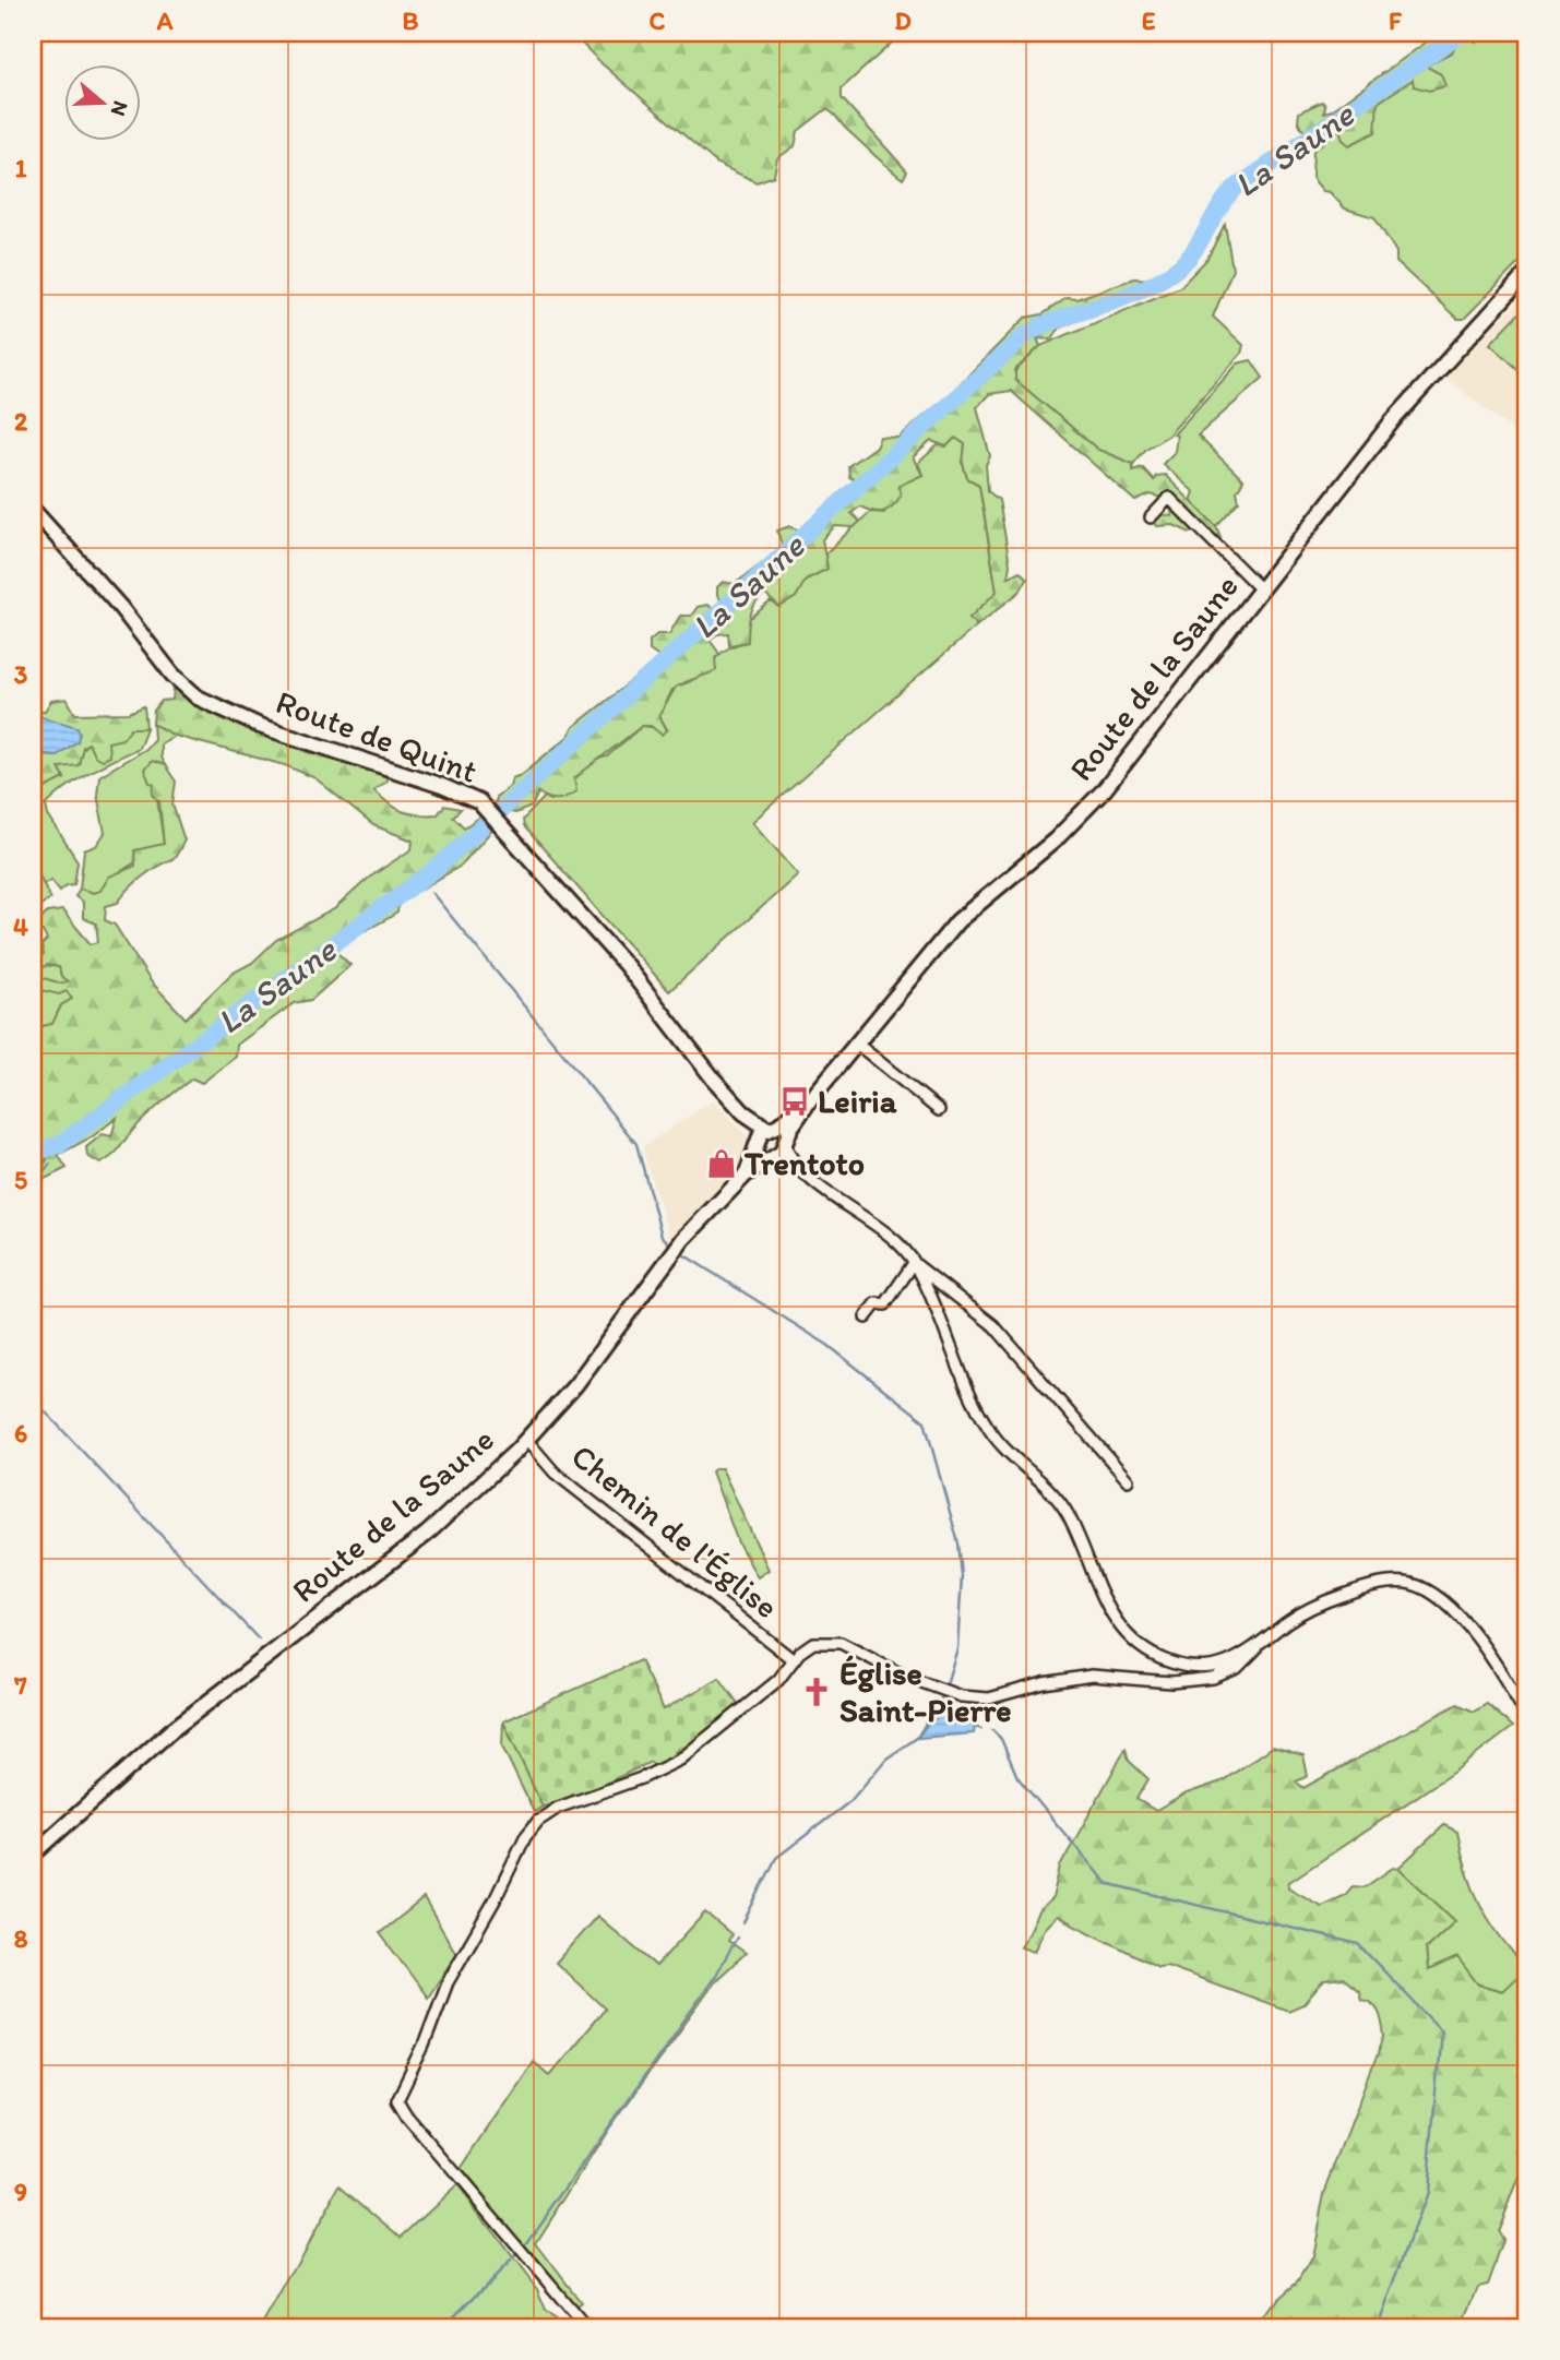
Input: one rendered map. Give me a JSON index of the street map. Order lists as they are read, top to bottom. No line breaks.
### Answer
{"streets":{"street":["Route de la Saune","Route de Quint","Chemin de l'Église"]},"crossings":[["Route de la Saune","Route de Quint"],["Route de la Saune","Chemin de l'Église"]],"water":["La Saune"],"places":{"bus stop":["Leiria"],"shop":["Trentoto"],"church":["Église Saint-Pierre"]},"north":"right","grid":{"columns":["A","B","C","D","E","F"],"rows":["1","2","3","4","5","6","7","8","9"]}}
